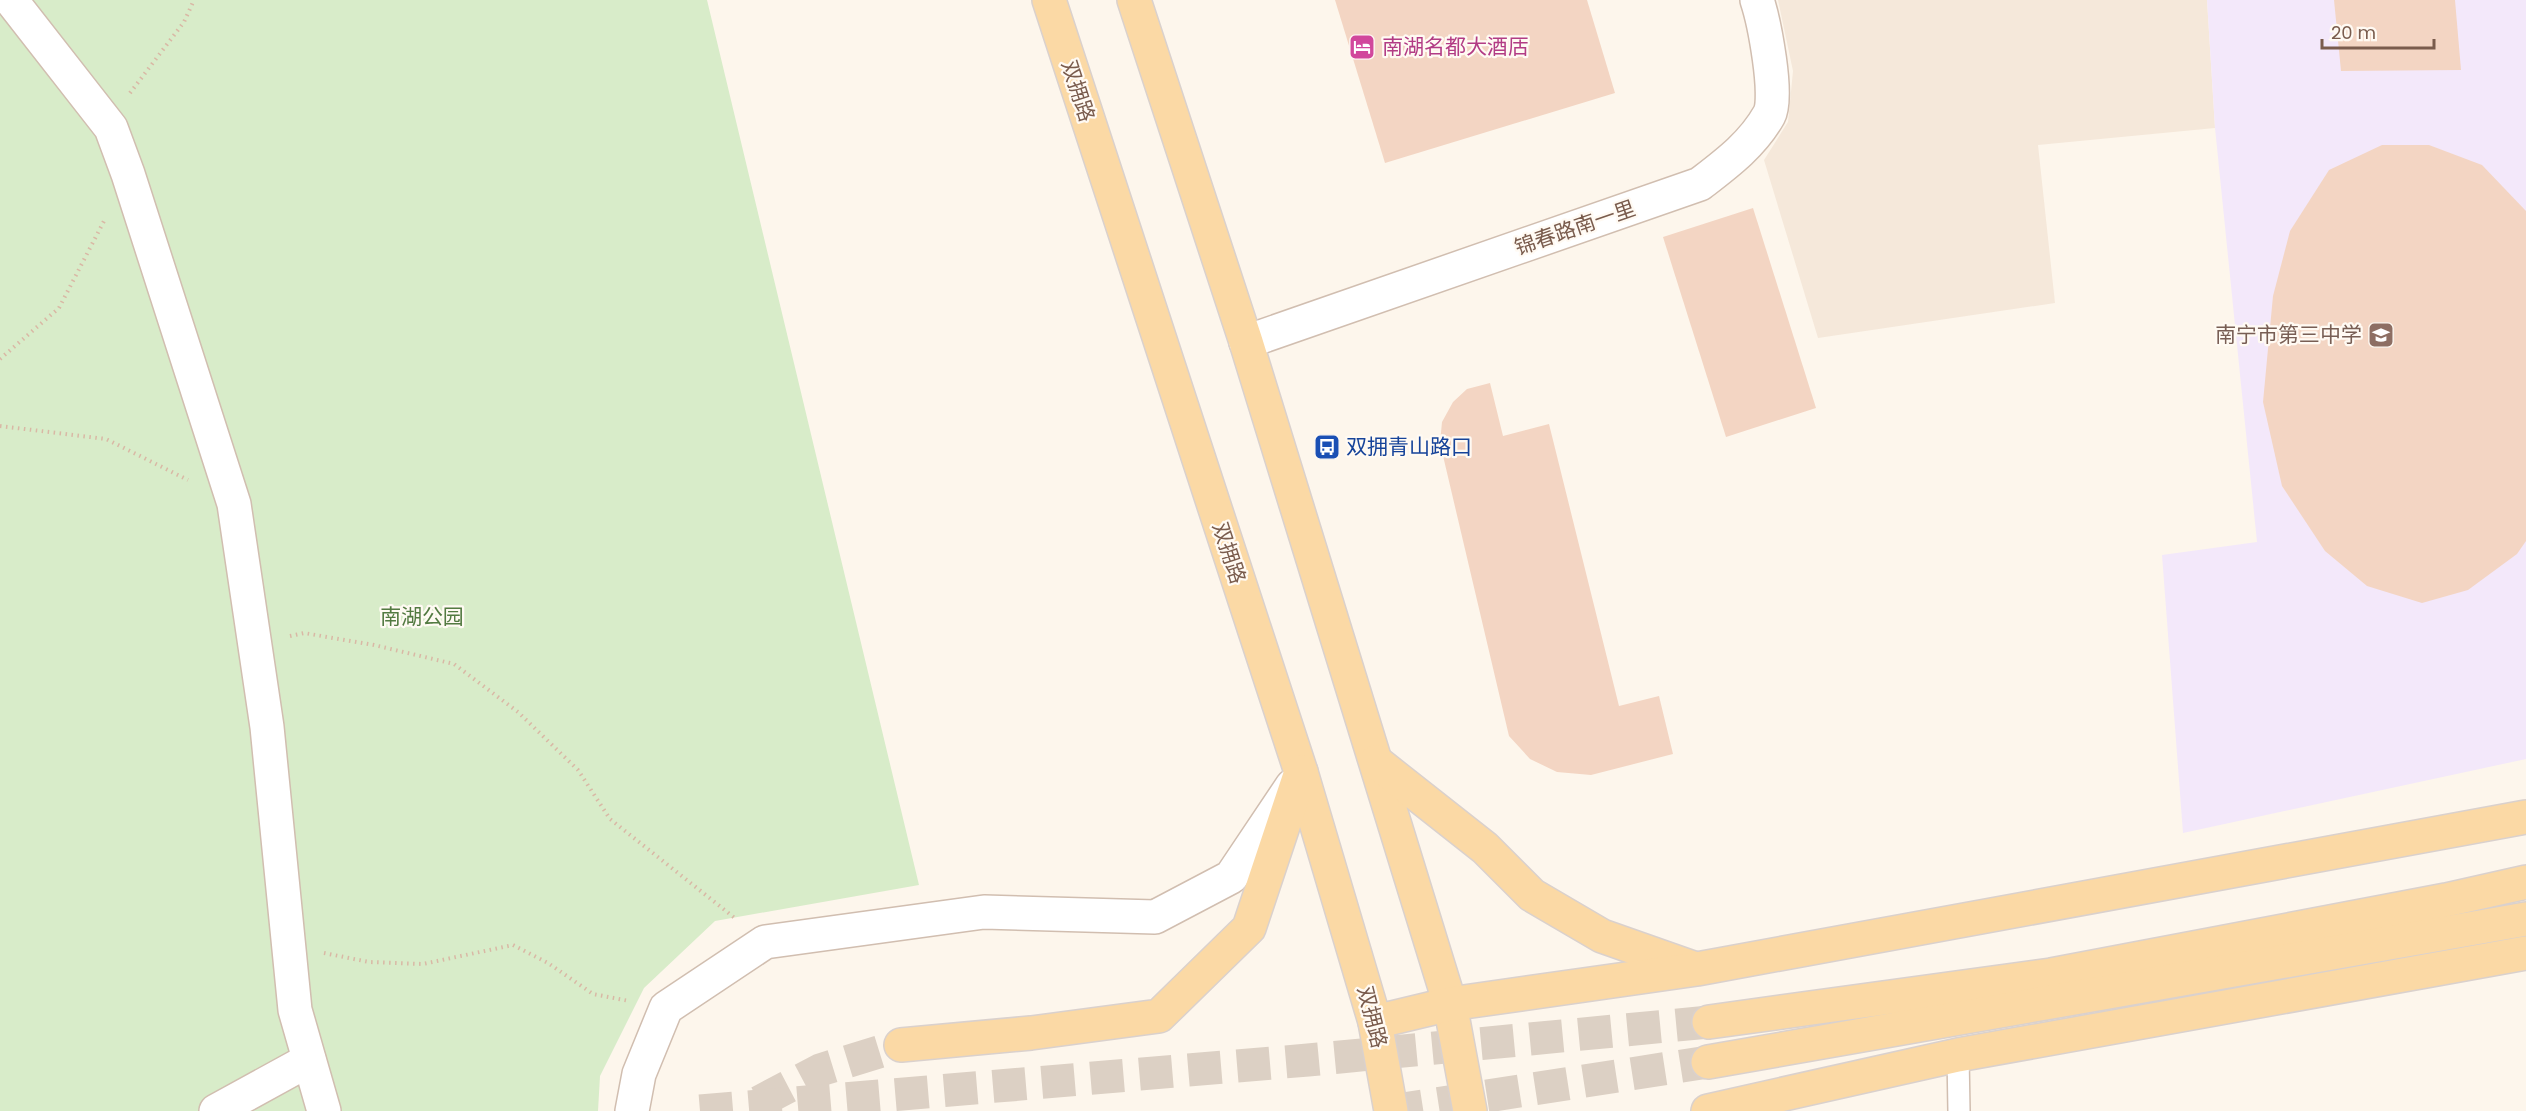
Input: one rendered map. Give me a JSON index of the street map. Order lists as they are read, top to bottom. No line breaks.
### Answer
{"streets":{"main road":["双拥路"],"street":["锦春路南一里"]},"parks":["南湖公园"],"places":{"hotel":["南湖名都大酒㕆"],"school or university":["南宁市第三中学"],"bus stop":["双拥青山路口"]},"scale_bar":"20 m"}
